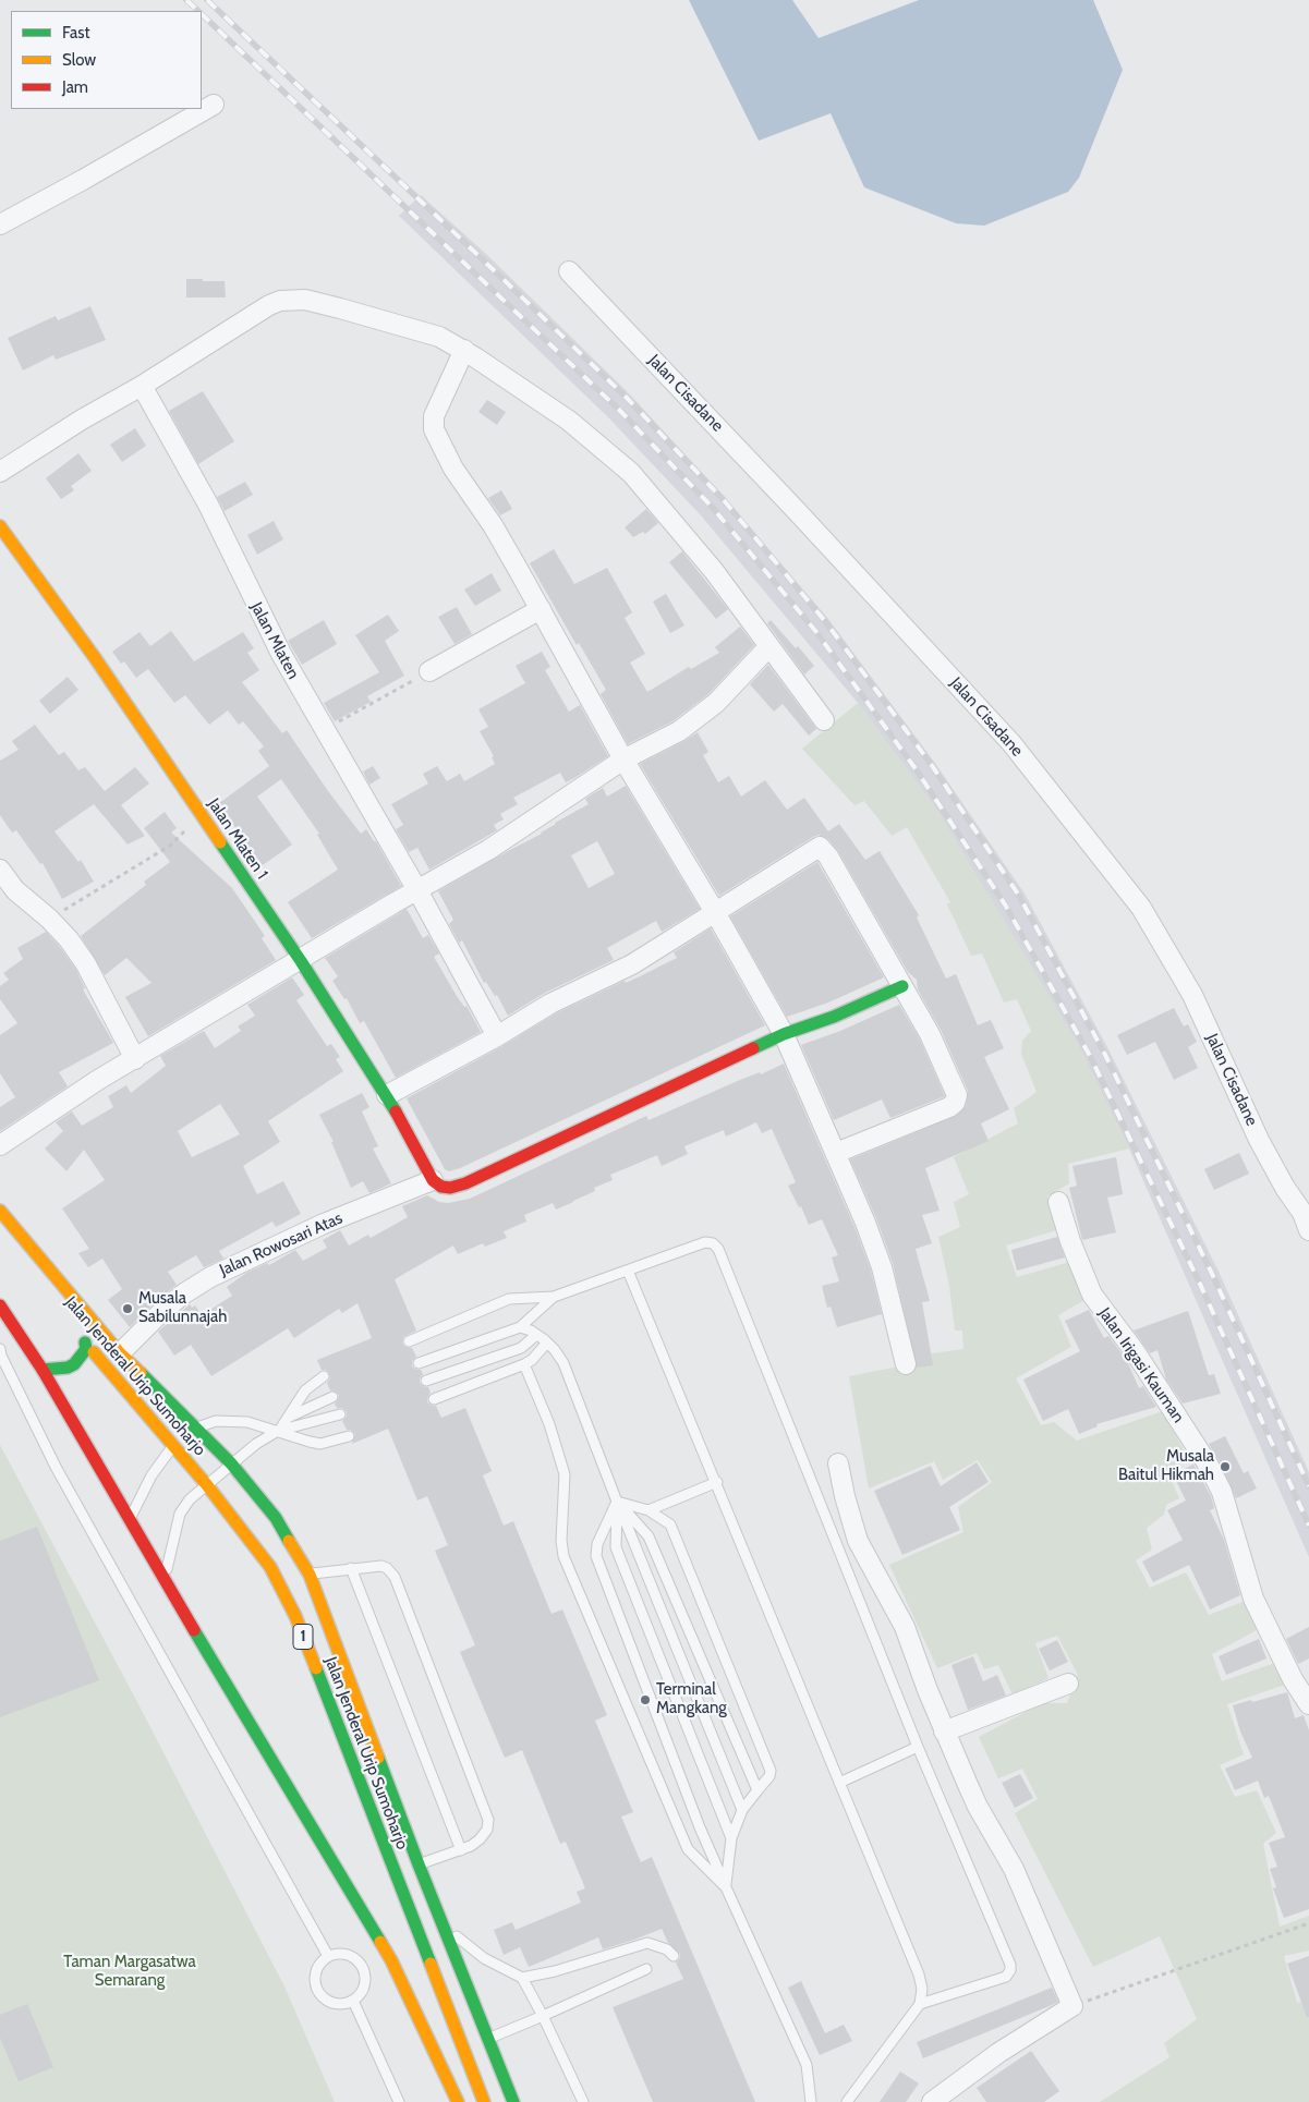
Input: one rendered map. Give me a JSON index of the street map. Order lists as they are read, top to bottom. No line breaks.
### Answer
{"streets":{"main road":["Jalan Mlaten 1","Jalan Jenderal Urip Sumoharjo","1"],"street":["Jalan Cisadane","Jalan Mlaten","Jalan Rowosari Atas","Jalan Irigasi Kauman"]},"crossings":[["Jalan Mlaten 1","Jalan Rowosari Atas"]],"parks":["Taman Margasatwa Semarang"],"places":["Musala Sabilunnajah","Musala Baitul Hikmah","Terminal Mangkang"],"legend":["Fast","Slow","Jam"]}
